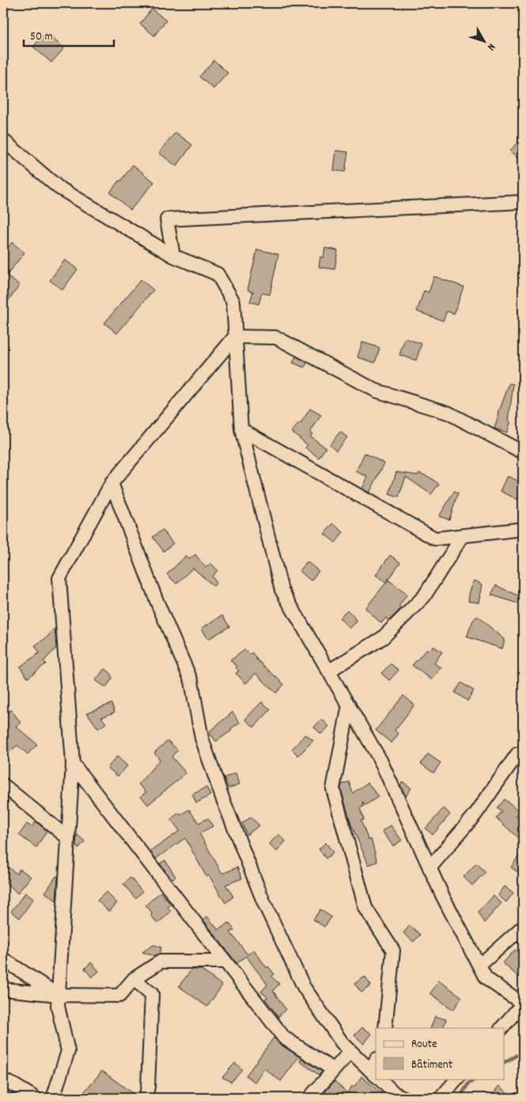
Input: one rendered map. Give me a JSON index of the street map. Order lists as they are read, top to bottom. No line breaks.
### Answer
{"legend":["Route","Bâtiment"],"scale_bar":"50 m","north":"bottom right"}
